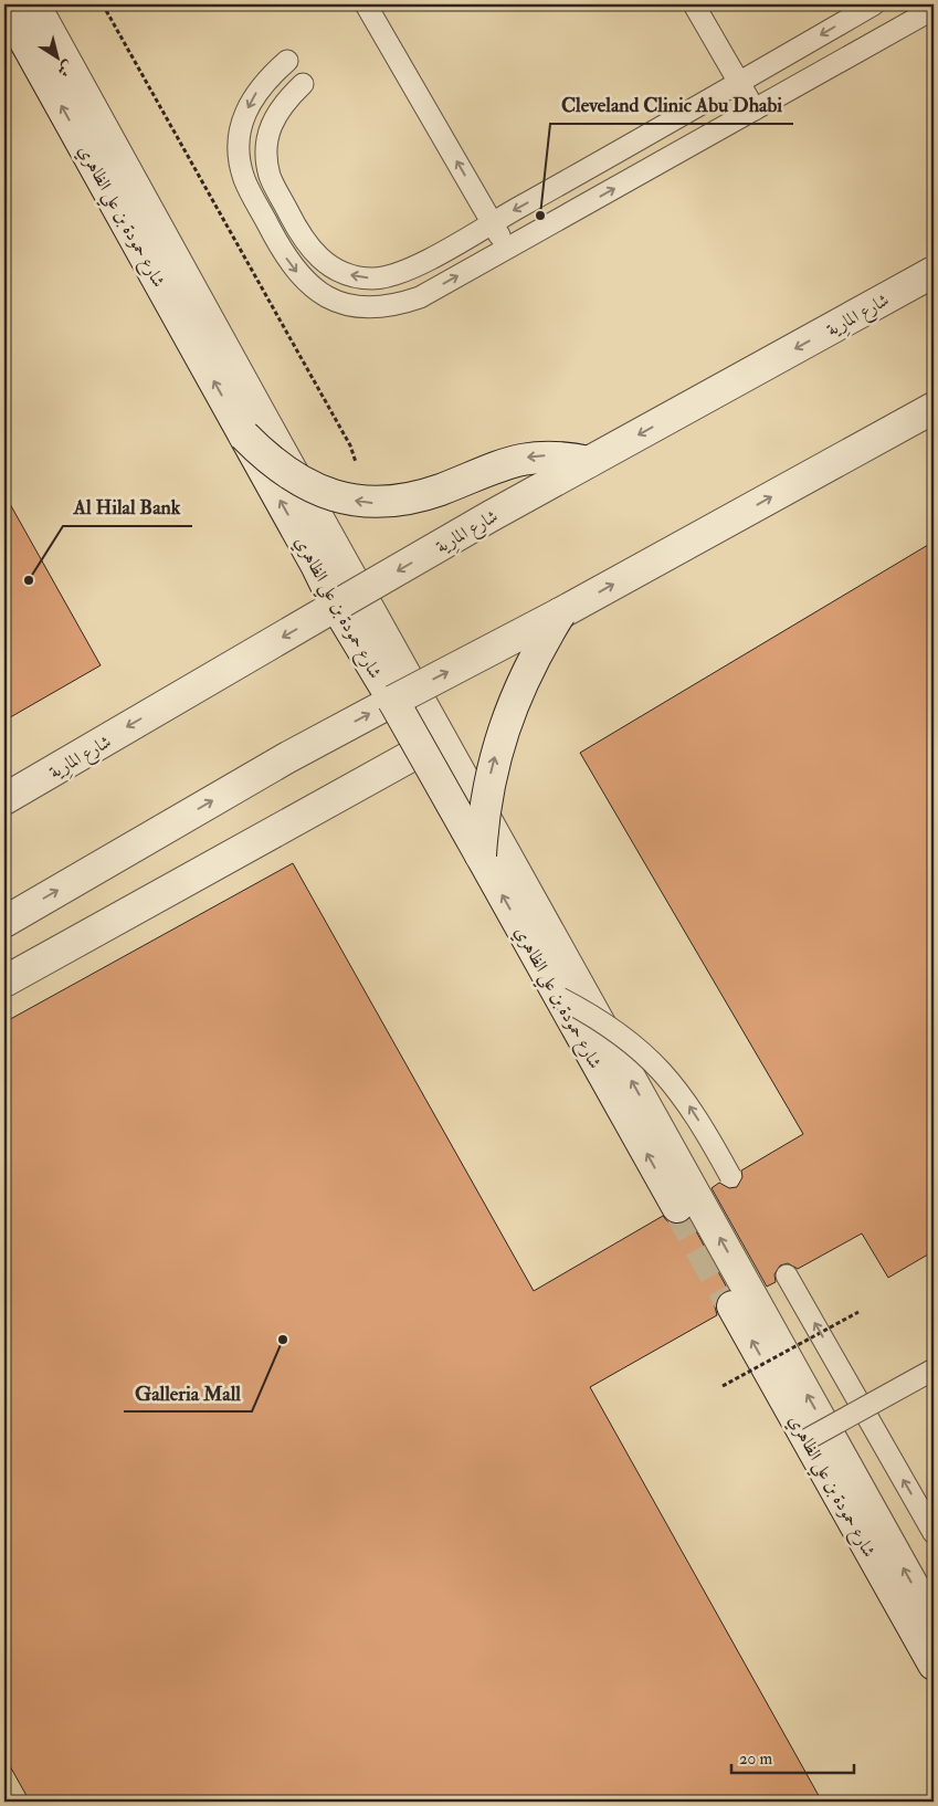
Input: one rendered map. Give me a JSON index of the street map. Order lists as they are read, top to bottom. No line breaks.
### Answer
{"streets":{"street":["شارع حمودة بن علي الظاهري","شارع المارِية"]},"crossings":[["شارع حمودة بن علي الظاهري","شارع المارِية"]],"places":["Cleveland Clinic Abu Dhabi","Al Hilal Bank","Galleria Mall"],"scale_bar":"20 m","north":"bottom right"}
